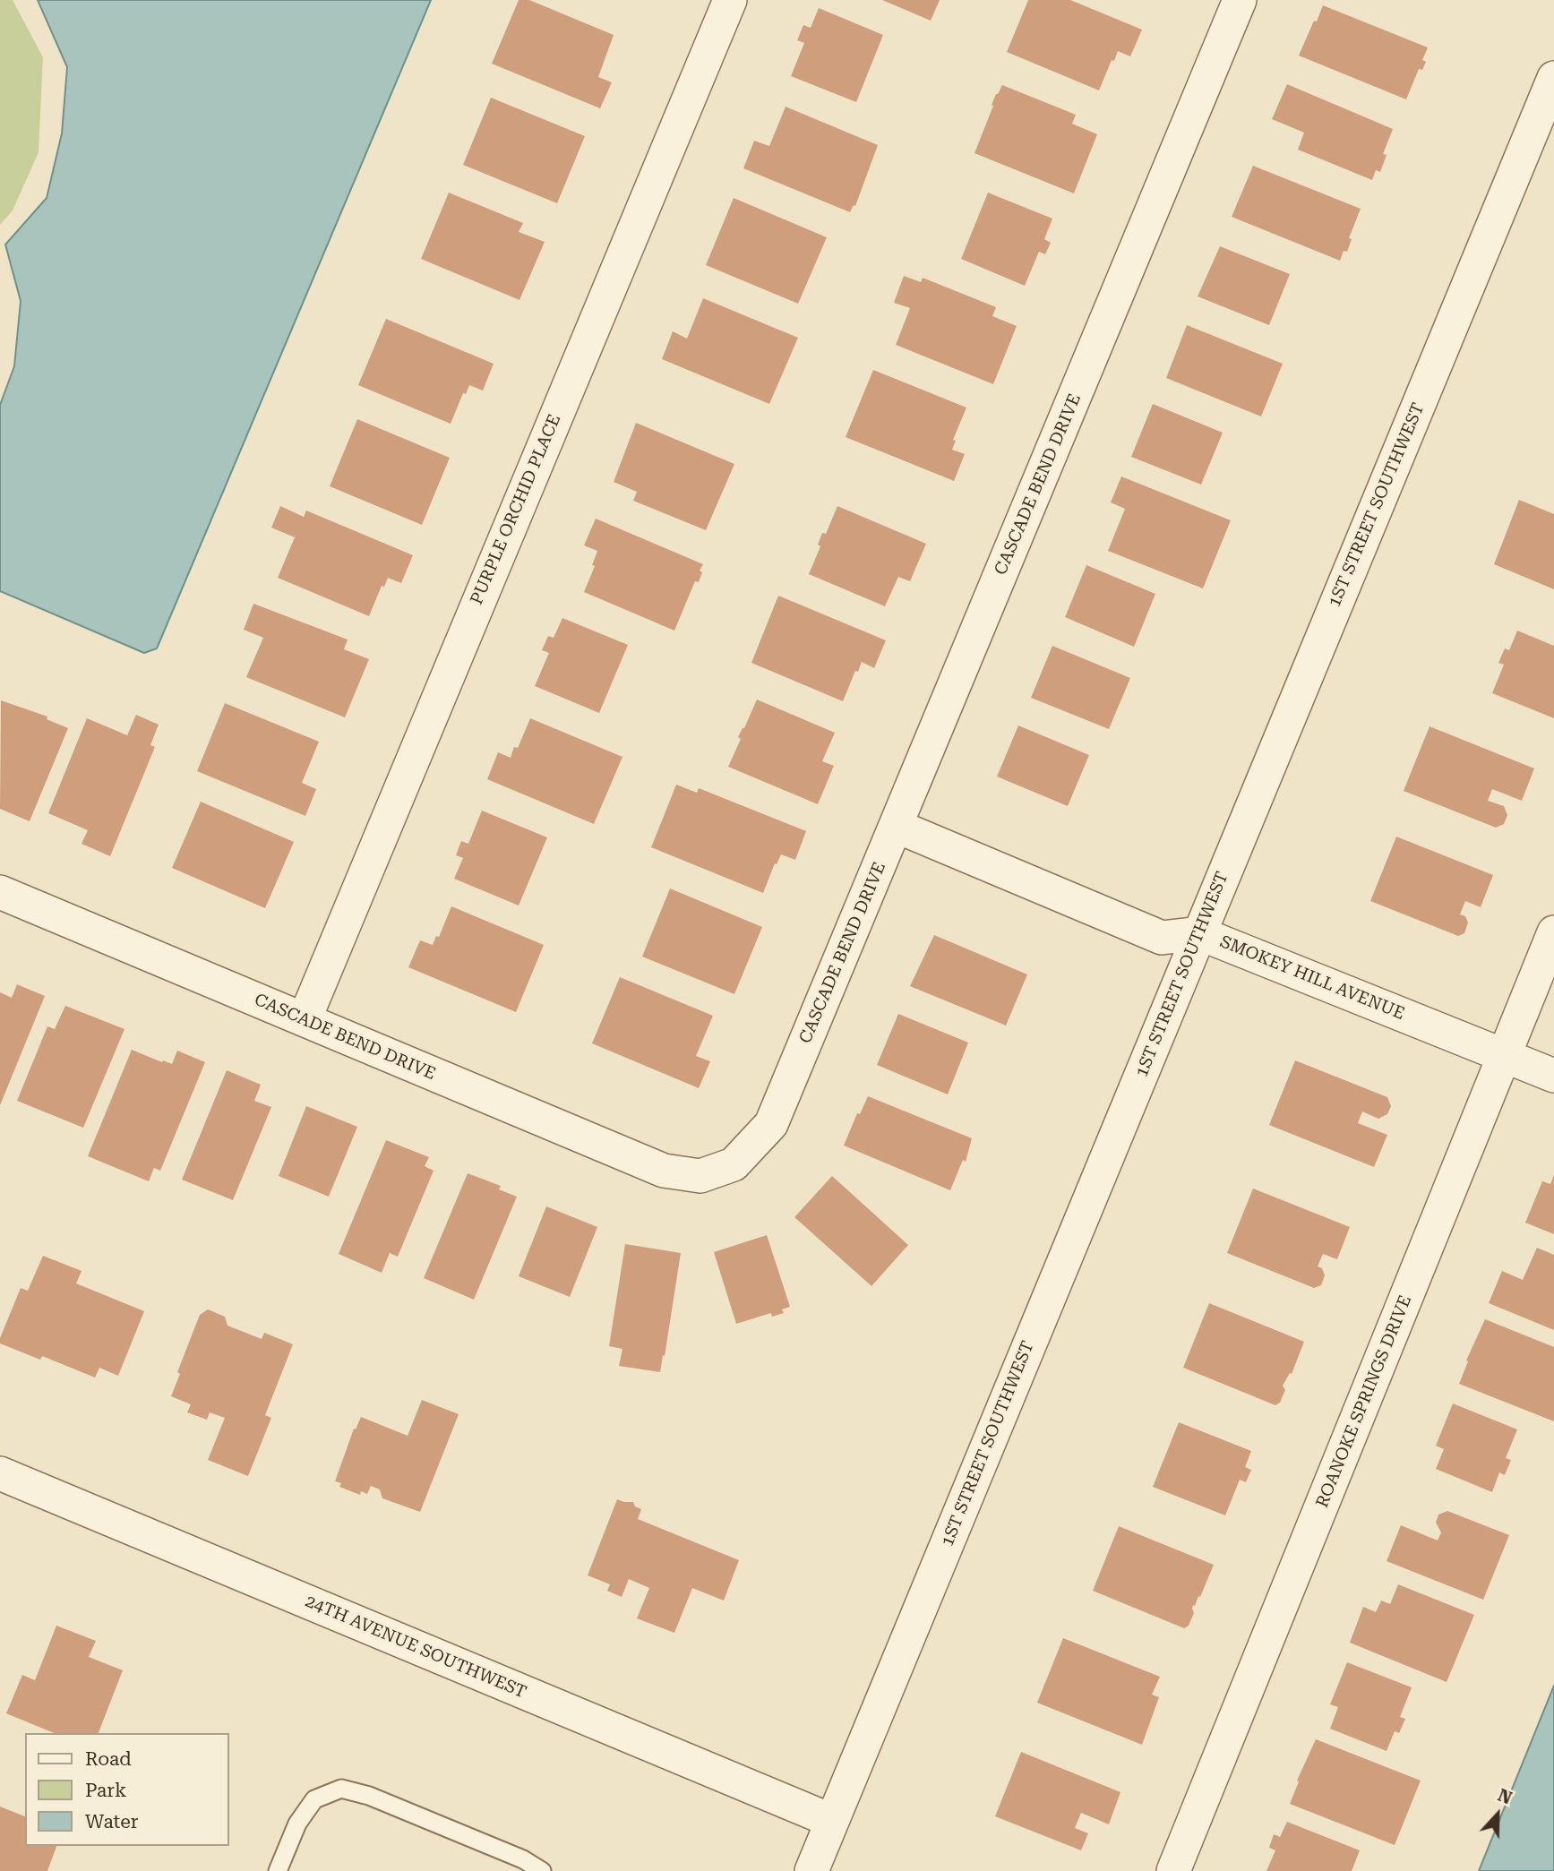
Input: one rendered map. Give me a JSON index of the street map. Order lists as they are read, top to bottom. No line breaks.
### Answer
{"streets":{"street":["CASCADE BEND DRIVE","1ST STREET SOUTHWEST","PURPLE ORCHID PLACE","SMOKEY HILL AVENUE","ROANOKE SPRINGS DRIVE","24TH AVENUE SOUTHWEST"]},"crossings":[["CASCADE BEND DRIVE","PURPLE ORCHID PLACE"],["CASCADE BEND DRIVE","SMOKEY HILL AVENUE"],["1ST STREET SOUTHWEST","SMOKEY HILL AVENUE"],["1ST STREET SOUTHWEST","24TH AVENUE SOUTHWEST"],["SMOKEY HILL AVENUE","ROANOKE SPRINGS DRIVE"]],"legend":["Road","Park","Water"],"north":"top"}
